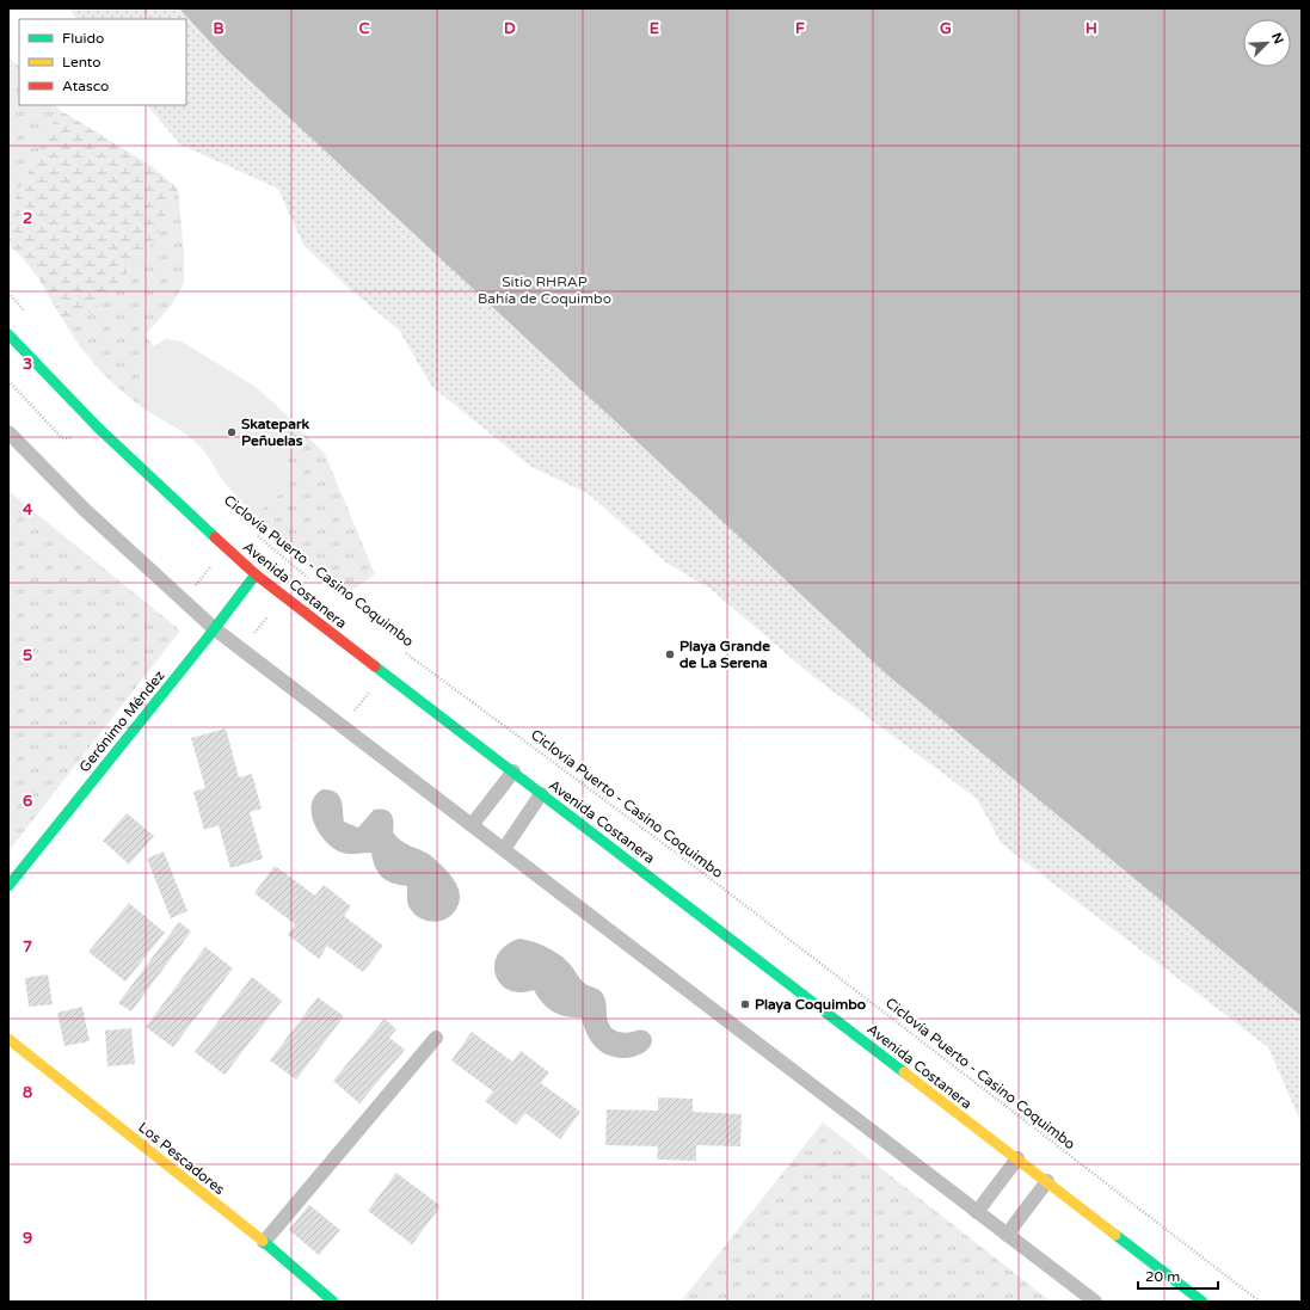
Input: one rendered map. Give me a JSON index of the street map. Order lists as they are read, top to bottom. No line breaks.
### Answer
{"streets":{"main road":["Avenida Costanera","Gerónimo Méndez","Los Pescadores"],"path":["Ciclovía Puerto - Casino Coquimbo"]},"crossings":[["Avenida Costanera","Gerónimo Méndez"]],"parks":["Sitio RHRAP Bahía de Coquimbo"],"places":["Skatepark Peñuelas","Playa Grande de La Serena","Playa Coquimbo"],"legend":["Fluido","Lento","Atasco"],"scale_bar":"20 m","north":"top right","grid":{"columns":["B","C","D","E","F","G","H"],"rows":["2","3","4","5","6","7","8","9"]}}
